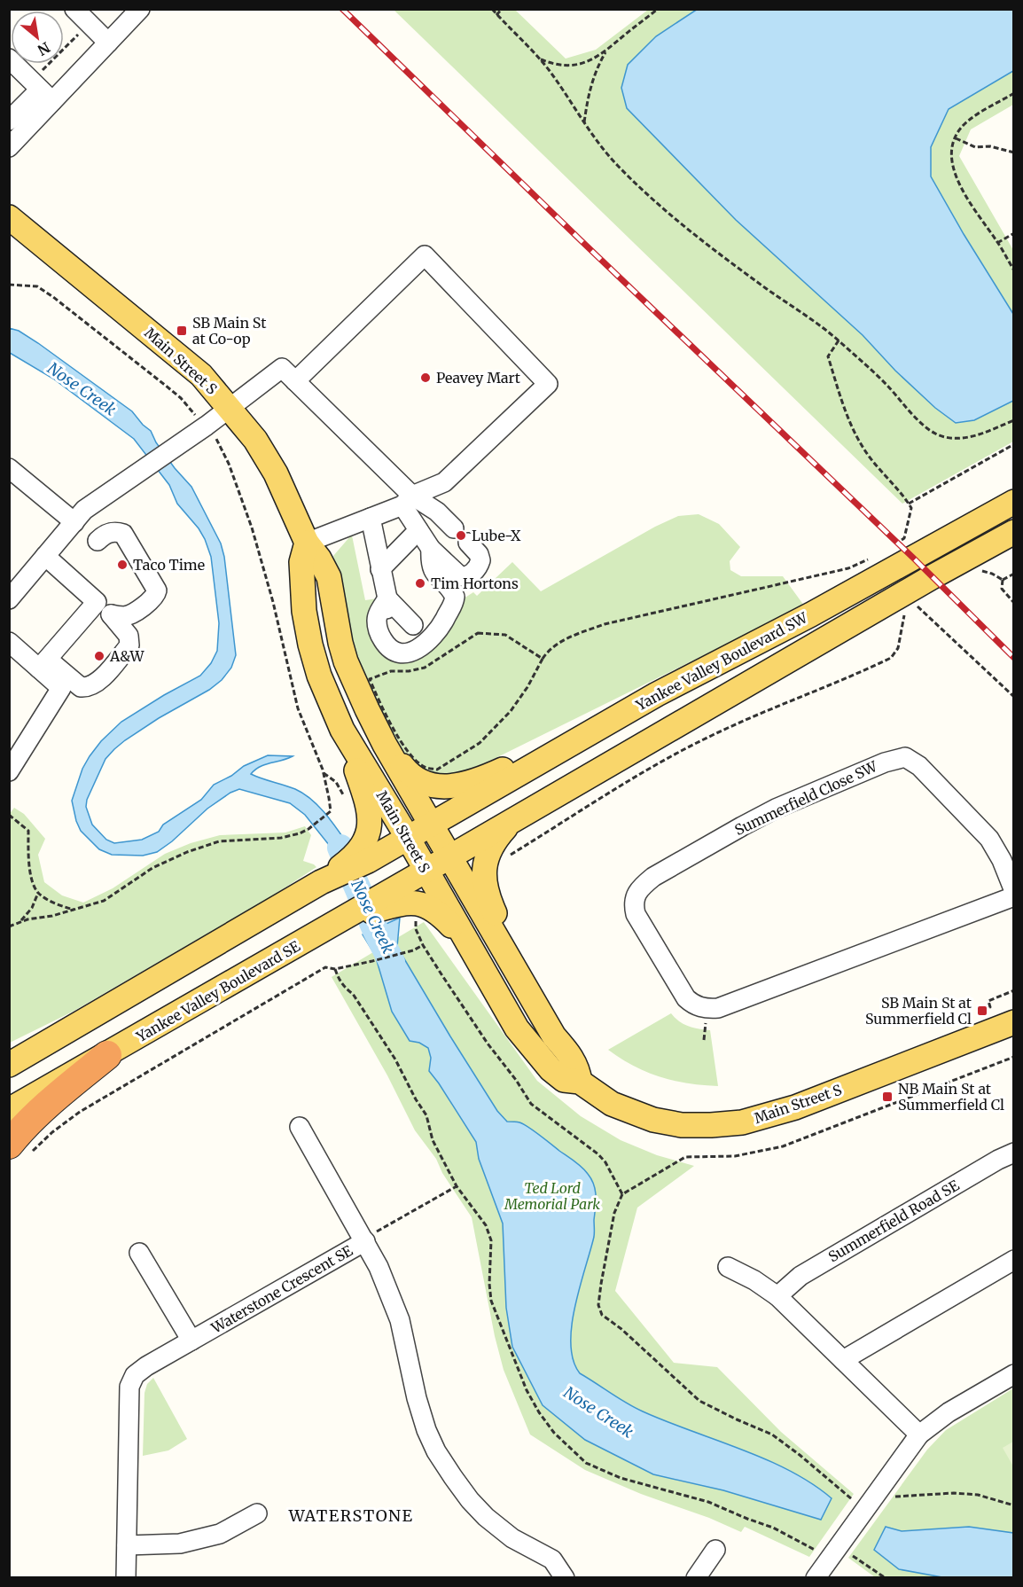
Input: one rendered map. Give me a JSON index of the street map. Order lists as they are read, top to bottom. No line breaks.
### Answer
{"streets":{"main road":["Main Street S","Yankee Valley Boulevard SW","Yankee Valley Boulevard SE"],"street":["Summerfield Close SW","Summerfield Road SE","Waterstone Crescent SE"]},"crossings":[["Main Street S","Yankee Valley Boulevard SW"],["Main Street S","Yankee Valley Boulevard SE"],["Yankee Valley Boulevard SW","Yankee Valley Boulevard SE"]],"districts":["WATERSTONE"],"water":["Nose Creek"],"parks":["Ted Lord Memorial Park"],"places":{"transit":["SB Main St at Co-op","SB Main St at Summerfield Cl","NB Main St at Summerfield Cl"],"other":["Peavey Mart","Lube-X","Taco Time","Tim Hortons","A&W"]},"north":"bottom right"}
